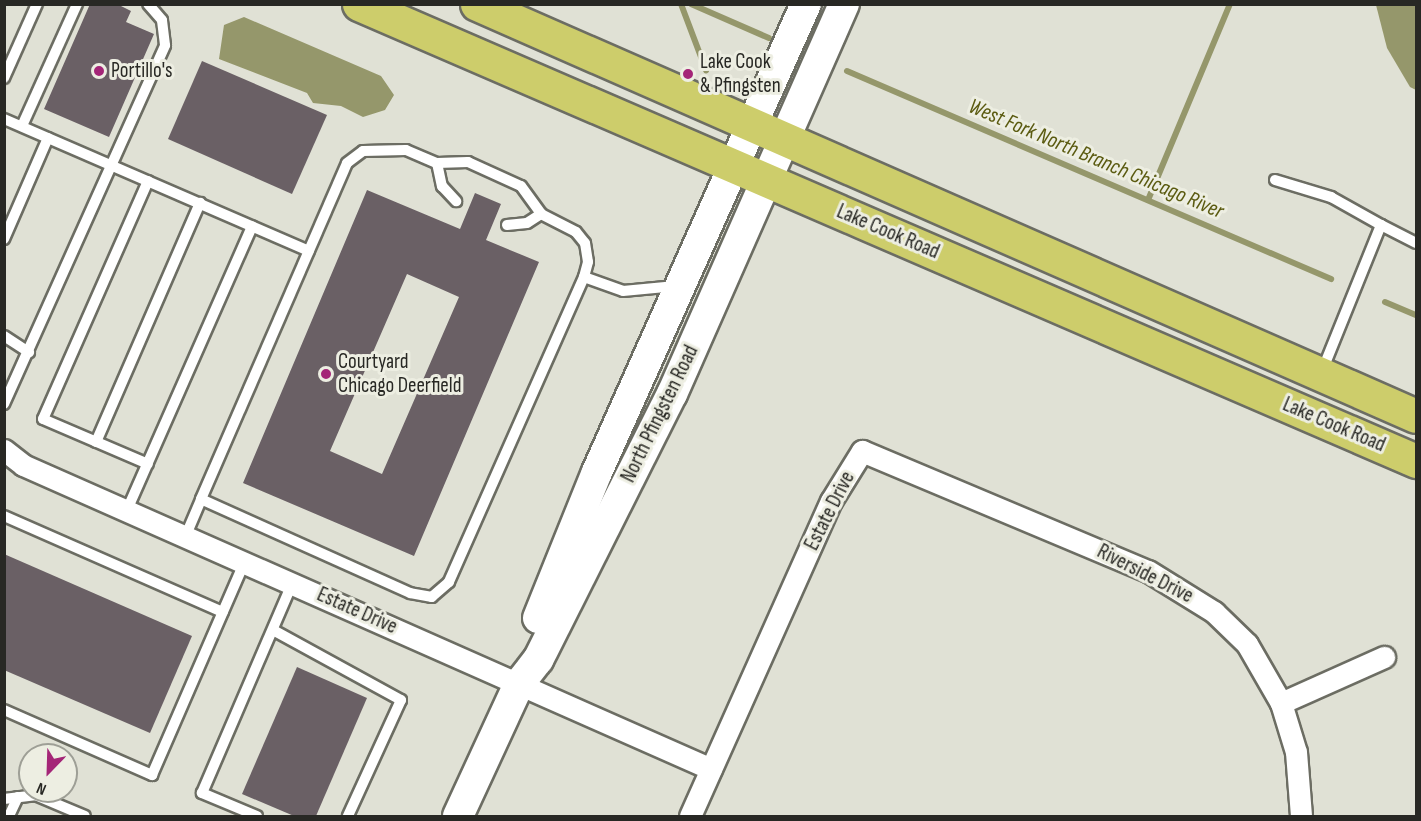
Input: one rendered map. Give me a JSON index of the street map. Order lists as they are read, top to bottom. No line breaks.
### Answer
{"streets":{"main road":["Lake Cook Road"],"street":["North Pfingsten Road","Estate Drive","Riverside Drive"]},"crossings":[["Lake Cook Road","North Pfingsten Road"],["North Pfingsten Road","Estate Drive"],["Estate Drive","Riverside Drive"]],"water":["West Fork North Branch Chicago River"],"places":["Portillo's","Lake Cook & Pfingsten","Courtyard Chicago Deerfield"],"north":"bottom left"}
